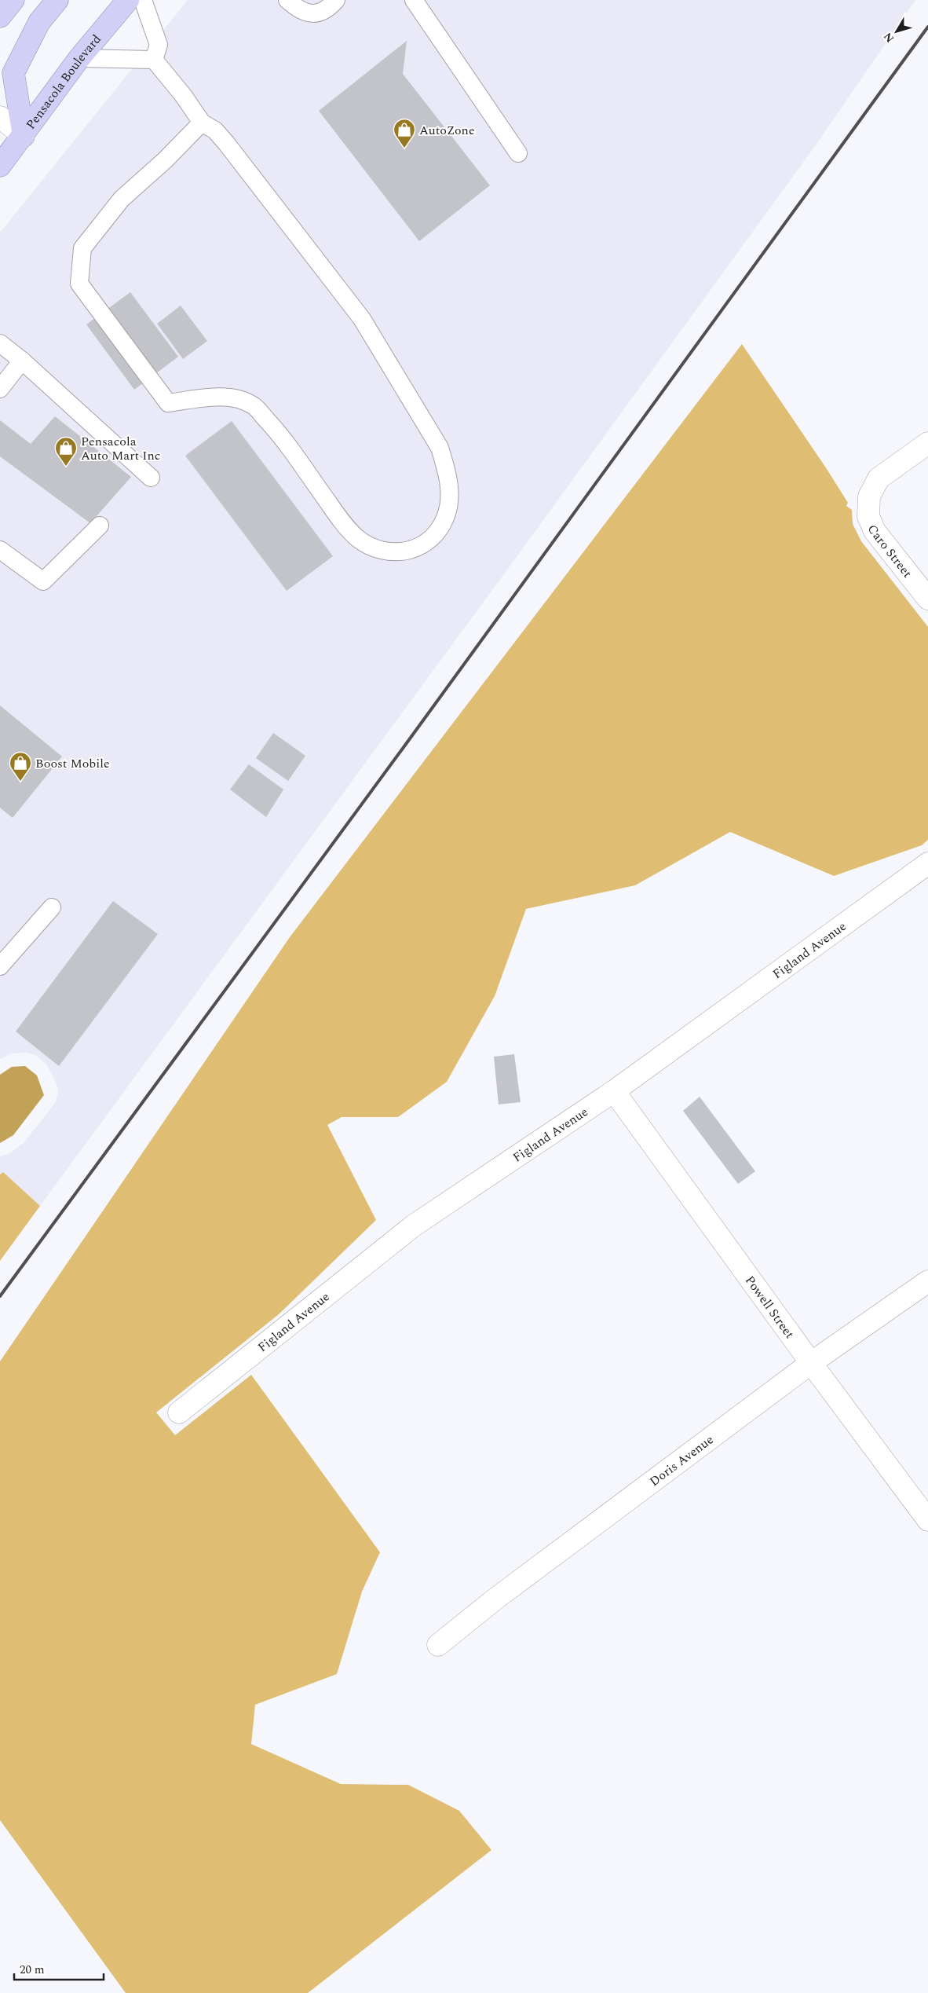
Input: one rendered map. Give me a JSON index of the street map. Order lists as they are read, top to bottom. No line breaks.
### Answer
{"streets":{"highway":["Pensacola Boulevard"],"street":["Caro Street","Figland Avenue","Powell Street","Doris Avenue"]},"crossings":[["Figland Avenue","Powell Street"],["Powell Street","Doris Avenue"]],"places":{"shop":["AutoZone","Pensacola Auto Mart Inc","Boost Mobile"]},"scale_bar":"20 m","north":"bottom left"}
